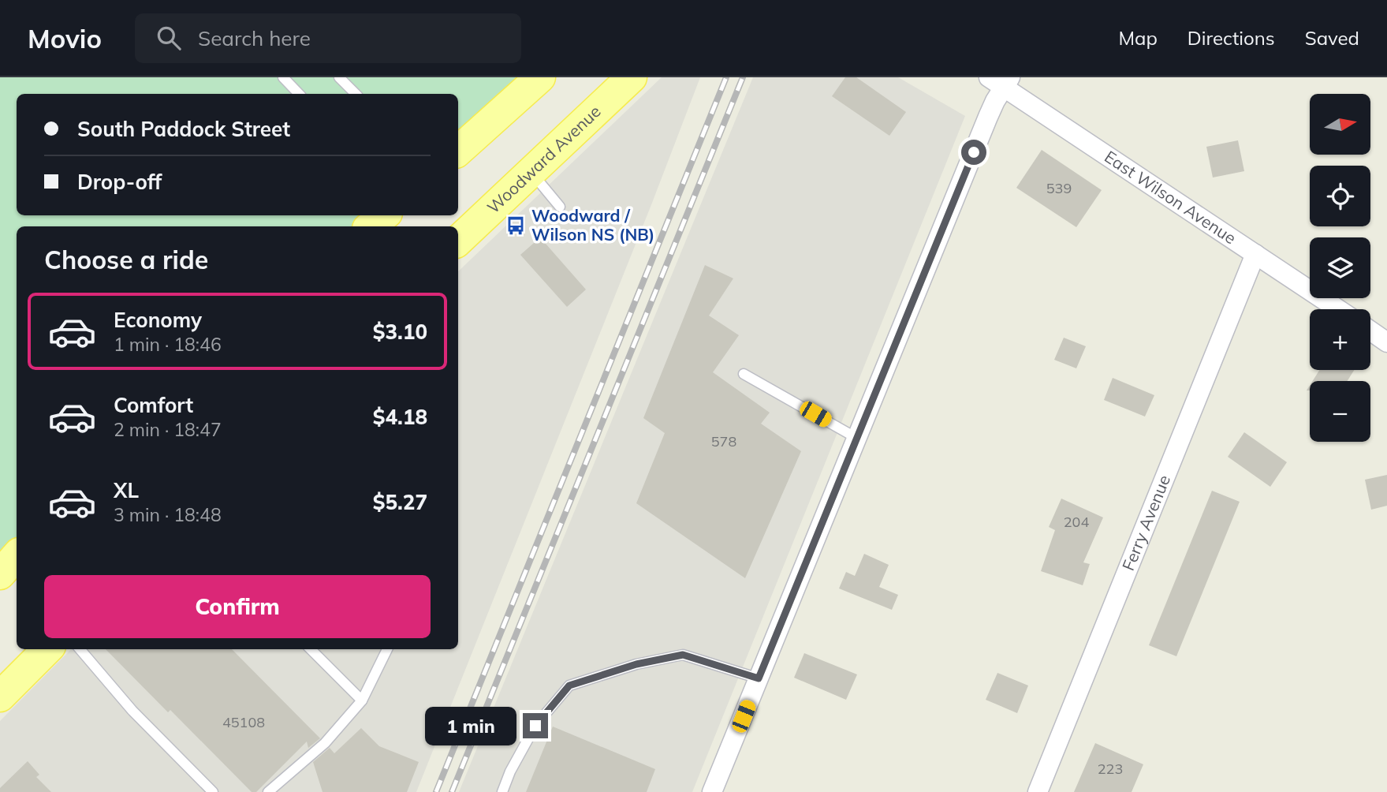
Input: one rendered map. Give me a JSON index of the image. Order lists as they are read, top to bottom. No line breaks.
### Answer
{"streets":{"main road":["Woodward Avenue"],"street":["East Wilson Avenue","Ferry Avenue"]},"crossings":[["East Wilson Avenue","Ferry Avenue"]],"places":{"bus stop":["Woodward / Wilson NS (NB)"]},"house_numbers":["539","578","204","45108","223"],"north":"right","page":{"header":"Movio","search":"Search here","nav":["Map","Directions","Saved"],"map_buttons":["+","−"],"banner":["South Paddock Street","Drop-off"],"heading":"Choose a ride","list":[{"name":"Economy","note":"1 min · 18:46","value":"$3.10"},{"name":"Comfort","note":"2 min · 18:47","value":"$4.18"},{"name":"XL","note":"3 min · 18:48","value":"$5.27"}],"buttons":"Confirm","bubble":"1 min"}}
